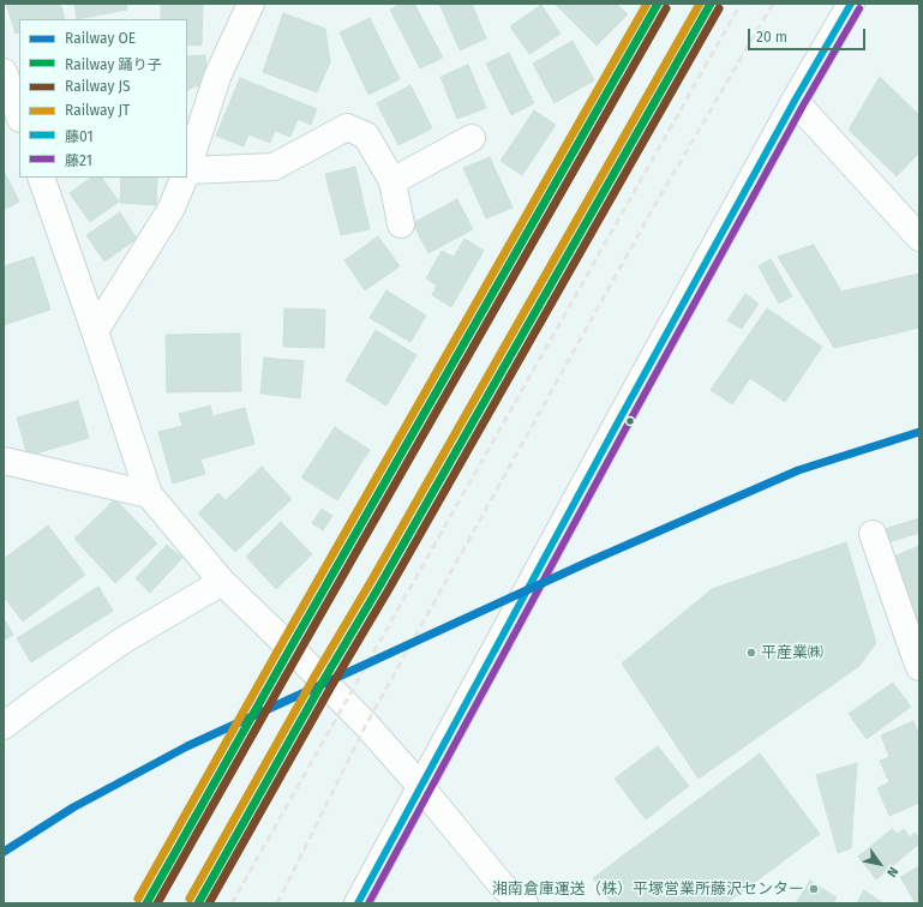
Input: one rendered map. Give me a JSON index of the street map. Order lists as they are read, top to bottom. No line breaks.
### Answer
{"places":["平産業㈱","湘南倉庫運送（株）平塚営業所藤沢センター"],"lines":["rail line 踊り子","rail line JT","transit line 藤01","rail line JS","transit line 藤21","rail line OE"],"legend":["Railway OE","Railway 踊り子","Railway JS","Railway JT","藤01","藤21"],"scale_bar":"20 m","north":"bottom right"}
